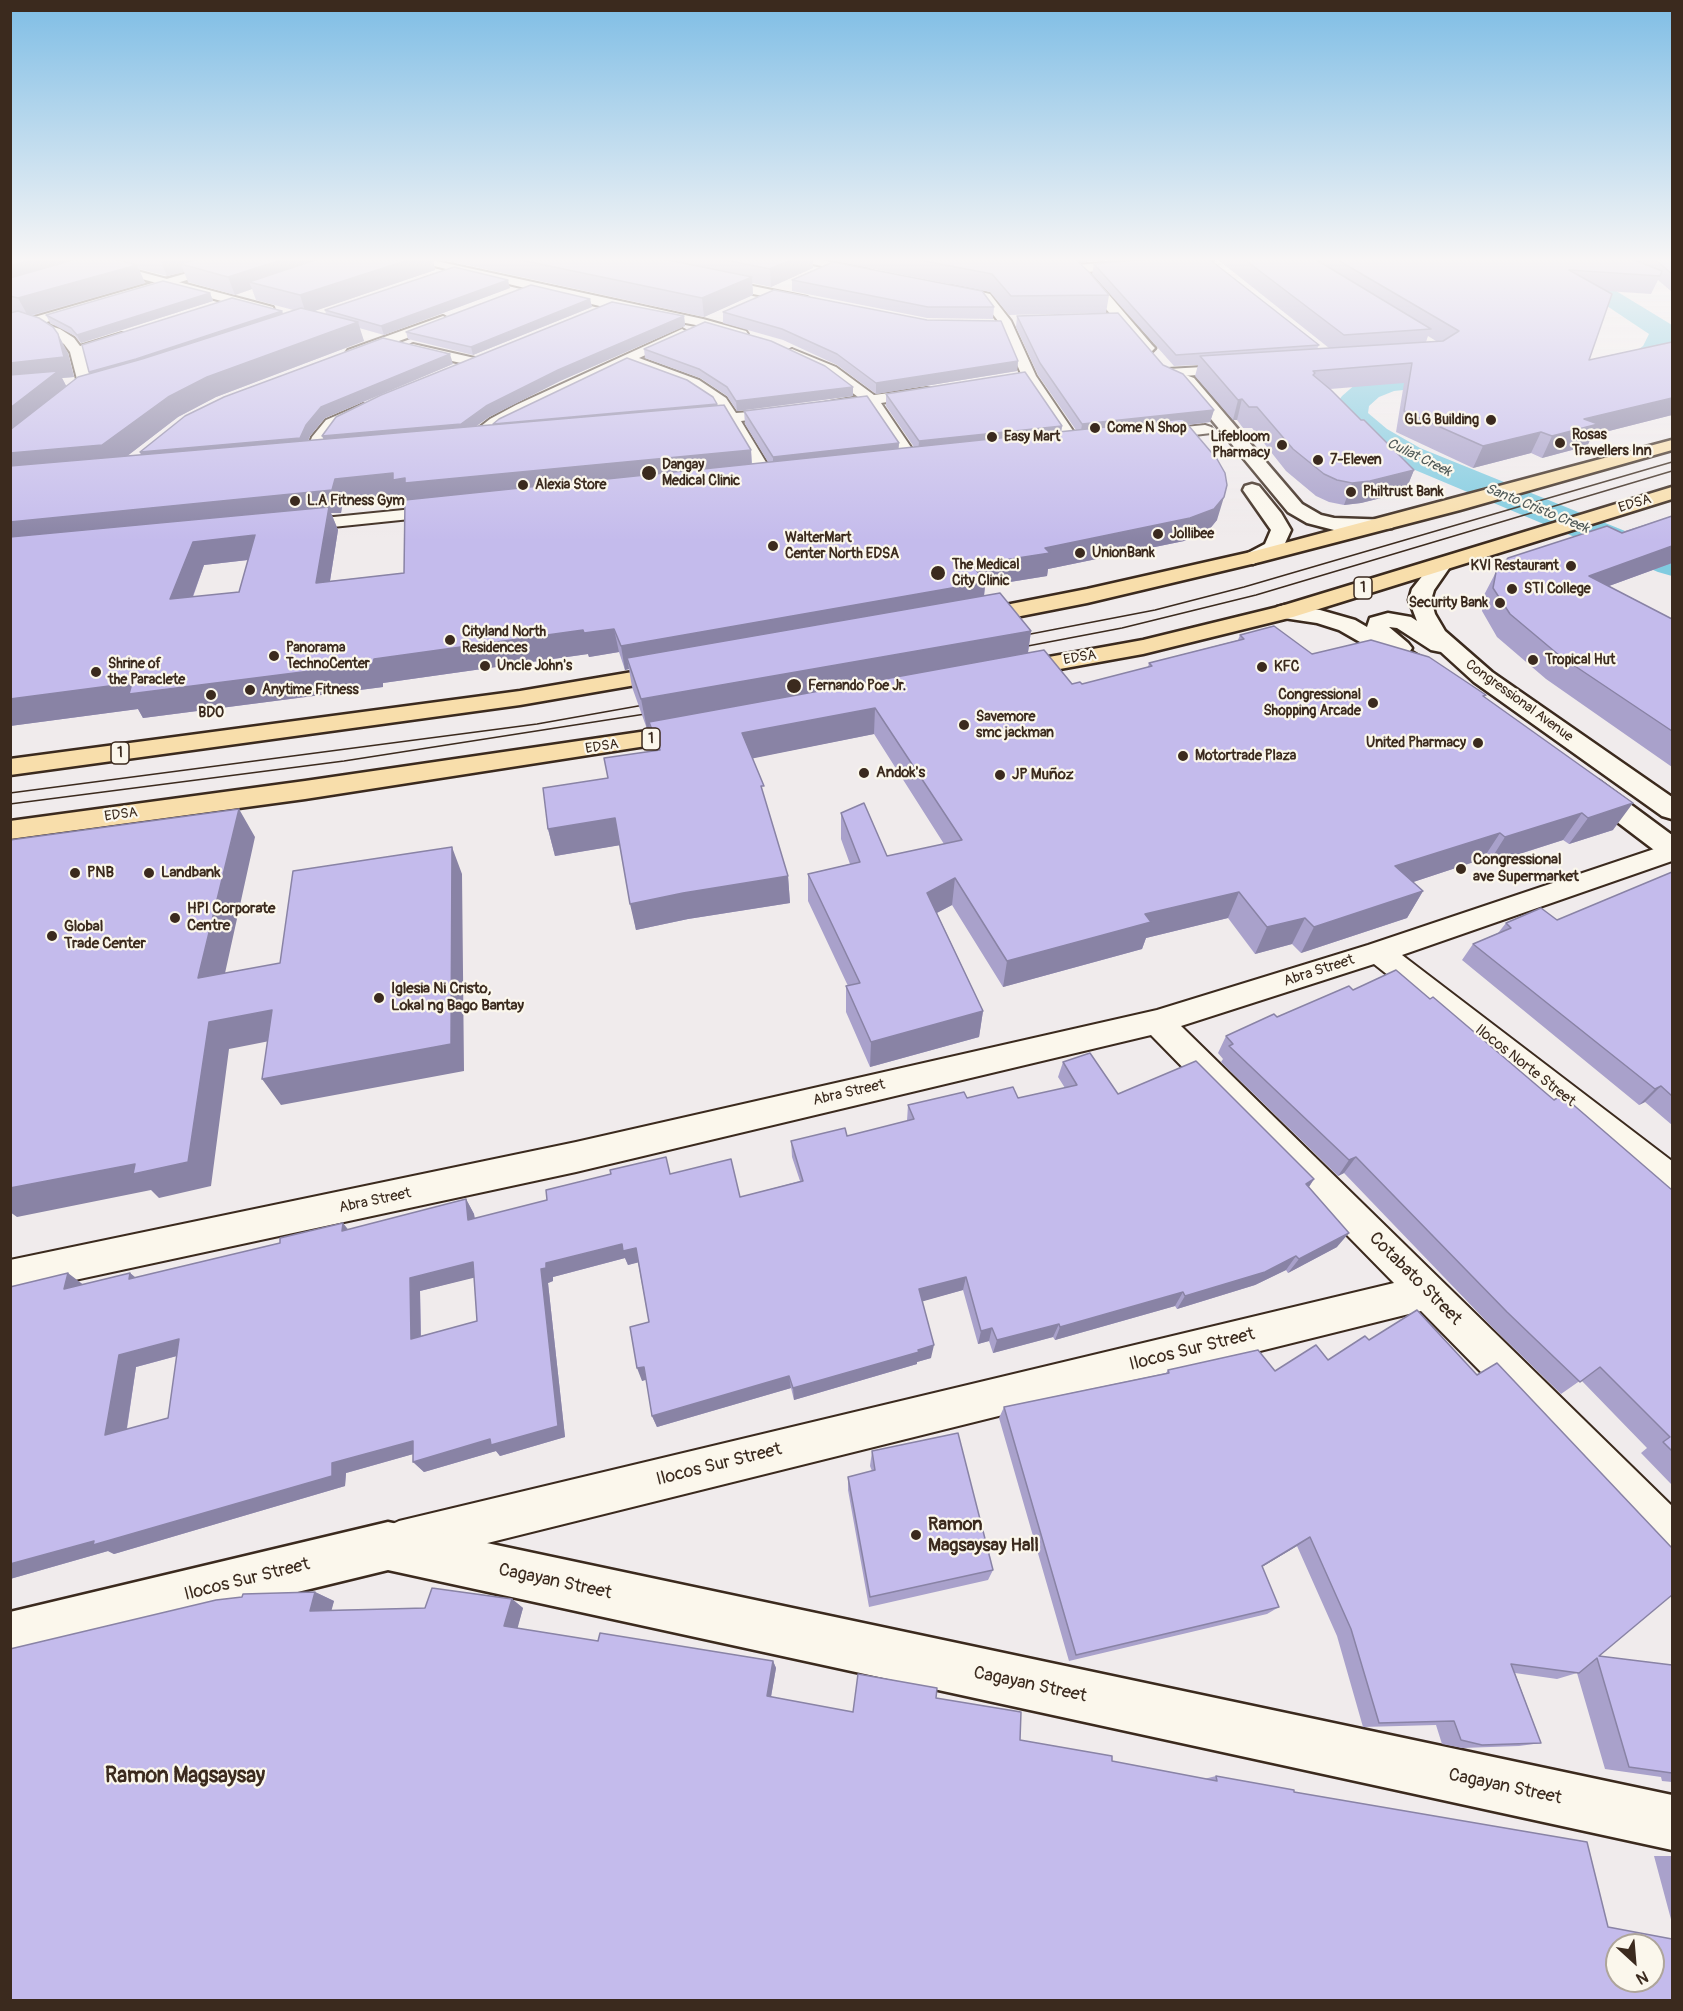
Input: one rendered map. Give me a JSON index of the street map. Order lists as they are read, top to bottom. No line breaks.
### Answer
{"streets":{"highway":["EDSA","1"],"main road":["Congressional Avenue","Ilocos Sur Street","Cagayan Street"],"street":["Abra Street","Ilocos Norte Street","Cotabato Street"]},"crossings":[["EDSA","Congressional Avenue"],["Abra Street","Ilocos Norte Street"],["Abra Street","Cotabato Street"],["Cotabato Street","Ilocos Sur Street"],["Ilocos Sur Street","Cagayan Street"]],"districts":["Ramon Magsaysay"],"water":["Culiat Creek","Santo Cristo Creek"],"places":["GLG Building","Come N Shop","Easy Mart","Rosas Travellers Inn","Lifebloom Pharmacy","7-Eleven","Dangay Medical Clinic","Alexia Store","Philtrust Bank","L.A Fitness Gym","Jollibee","WalterMart Center North EDSA","UnionBank","KVI Restaurant","The Medical City Clinic","STI College","Security Bank","Cityland North Residences","Panorama TechnoCenter","Tropical Hut","Uncle John's","KFC","Shrine of the Paraclete","Fernando Poe Jr.","Anytime Fitness","BDO","Congressional Shopping Arcade","Savemore smc jackman","United Pharmacy","Motortrade Plaza","Andok's","JP Muñoz","Congressional ave Supermarket","PNB","Landbank","HPI Corporate Centre","Global Trade Center","Iglesia Ni Cristo, Lokal ng Bago Bantay","Ramon Magsaysay Hall"],"north":"bottom right"}
